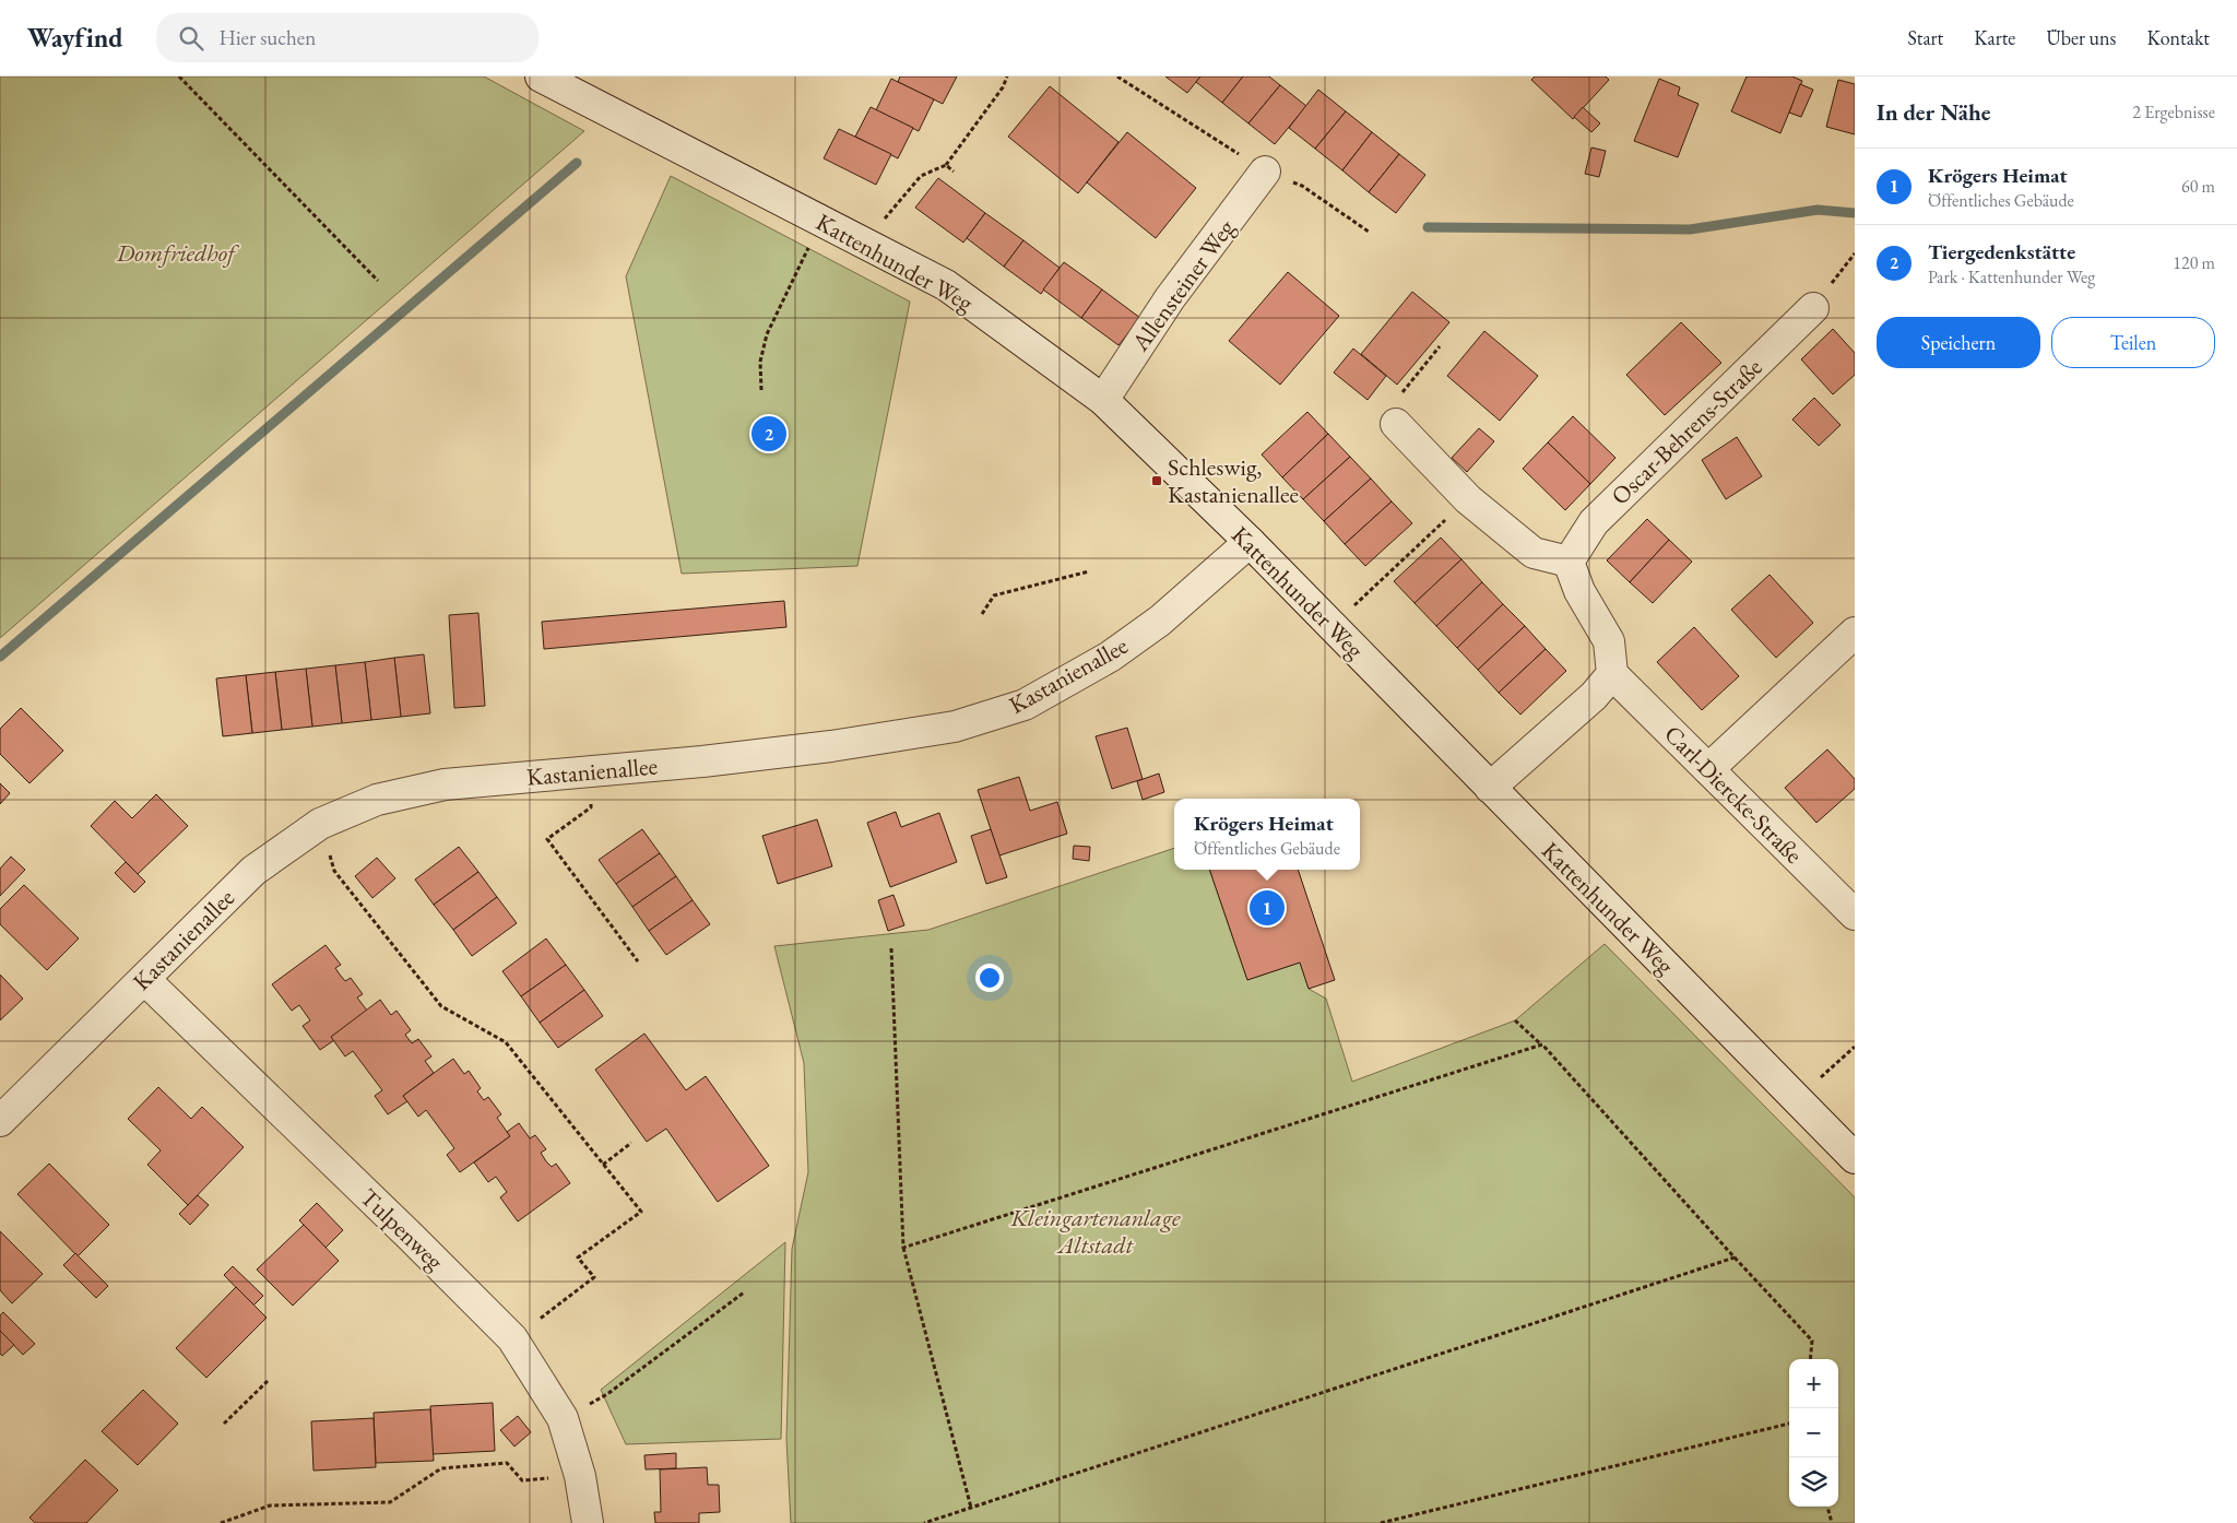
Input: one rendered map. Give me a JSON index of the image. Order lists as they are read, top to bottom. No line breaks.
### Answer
{"streets":{"street":["Kattenhunder Weg","Allensteiner Weg","Oscar-Behrens-Straße","Kastanienallee","Carl-Diercke-Straße","Tulpenweg"]},"crossings":[["Kattenhunder Weg","Allensteiner Weg"],["Kattenhunder Weg","Kastanienallee"],["Kastanienallee","Tulpenweg"]],"parks":["Domfriedhof","Kleingartenanlage Altstadt"],"places":{"transit":["Schleswig, Kastanienallee"]},"page":{"header":"Wayfind","search":"Hier suchen","nav":["Start","Karte","Über uns","Kontakt"],"heading":["In der Nähe","2 Ergebnisse"],"list":[{"mark":"1","name":"Krögers Heimat","note":"Öffentliches Gebäude","value":"60 m"},{"mark":"2","name":"Tiergedenkstätte","note":"Park · Kattenhunder Weg","value":"120 m"}],"buttons":["Speichern","Teilen"],"pins":["2","1"],"popup":["Krögers Heimat","Öffentliches Gebäude"],"map_buttons":["+","−"]}}
